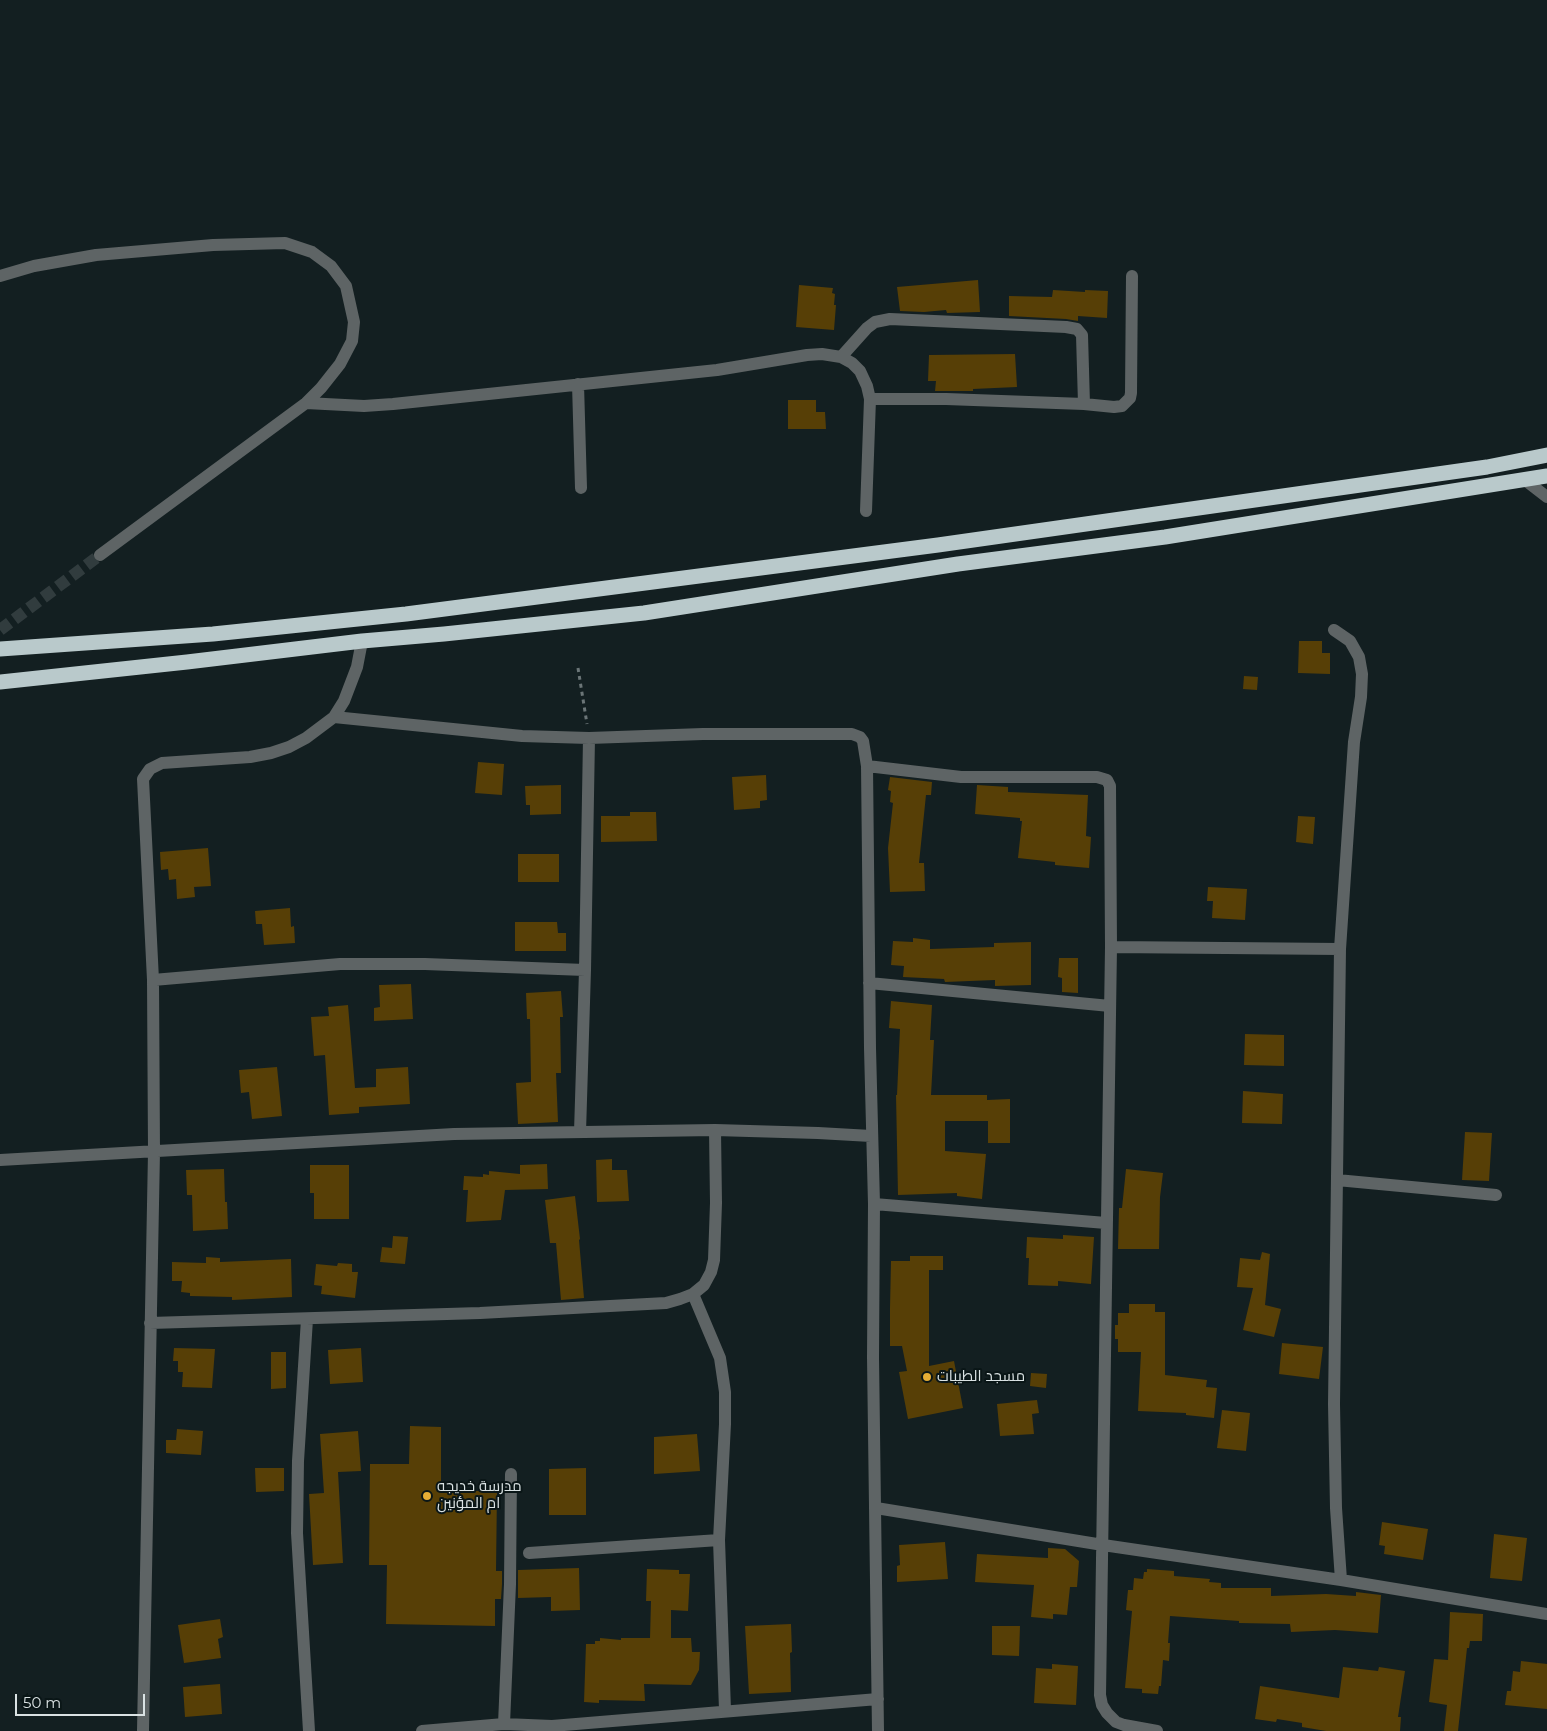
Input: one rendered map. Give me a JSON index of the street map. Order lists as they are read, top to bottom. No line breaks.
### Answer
{"places":["مسجد الطيبات","مدرسة خديجه ام المؤنين"],"scale_bar":"50 m"}
